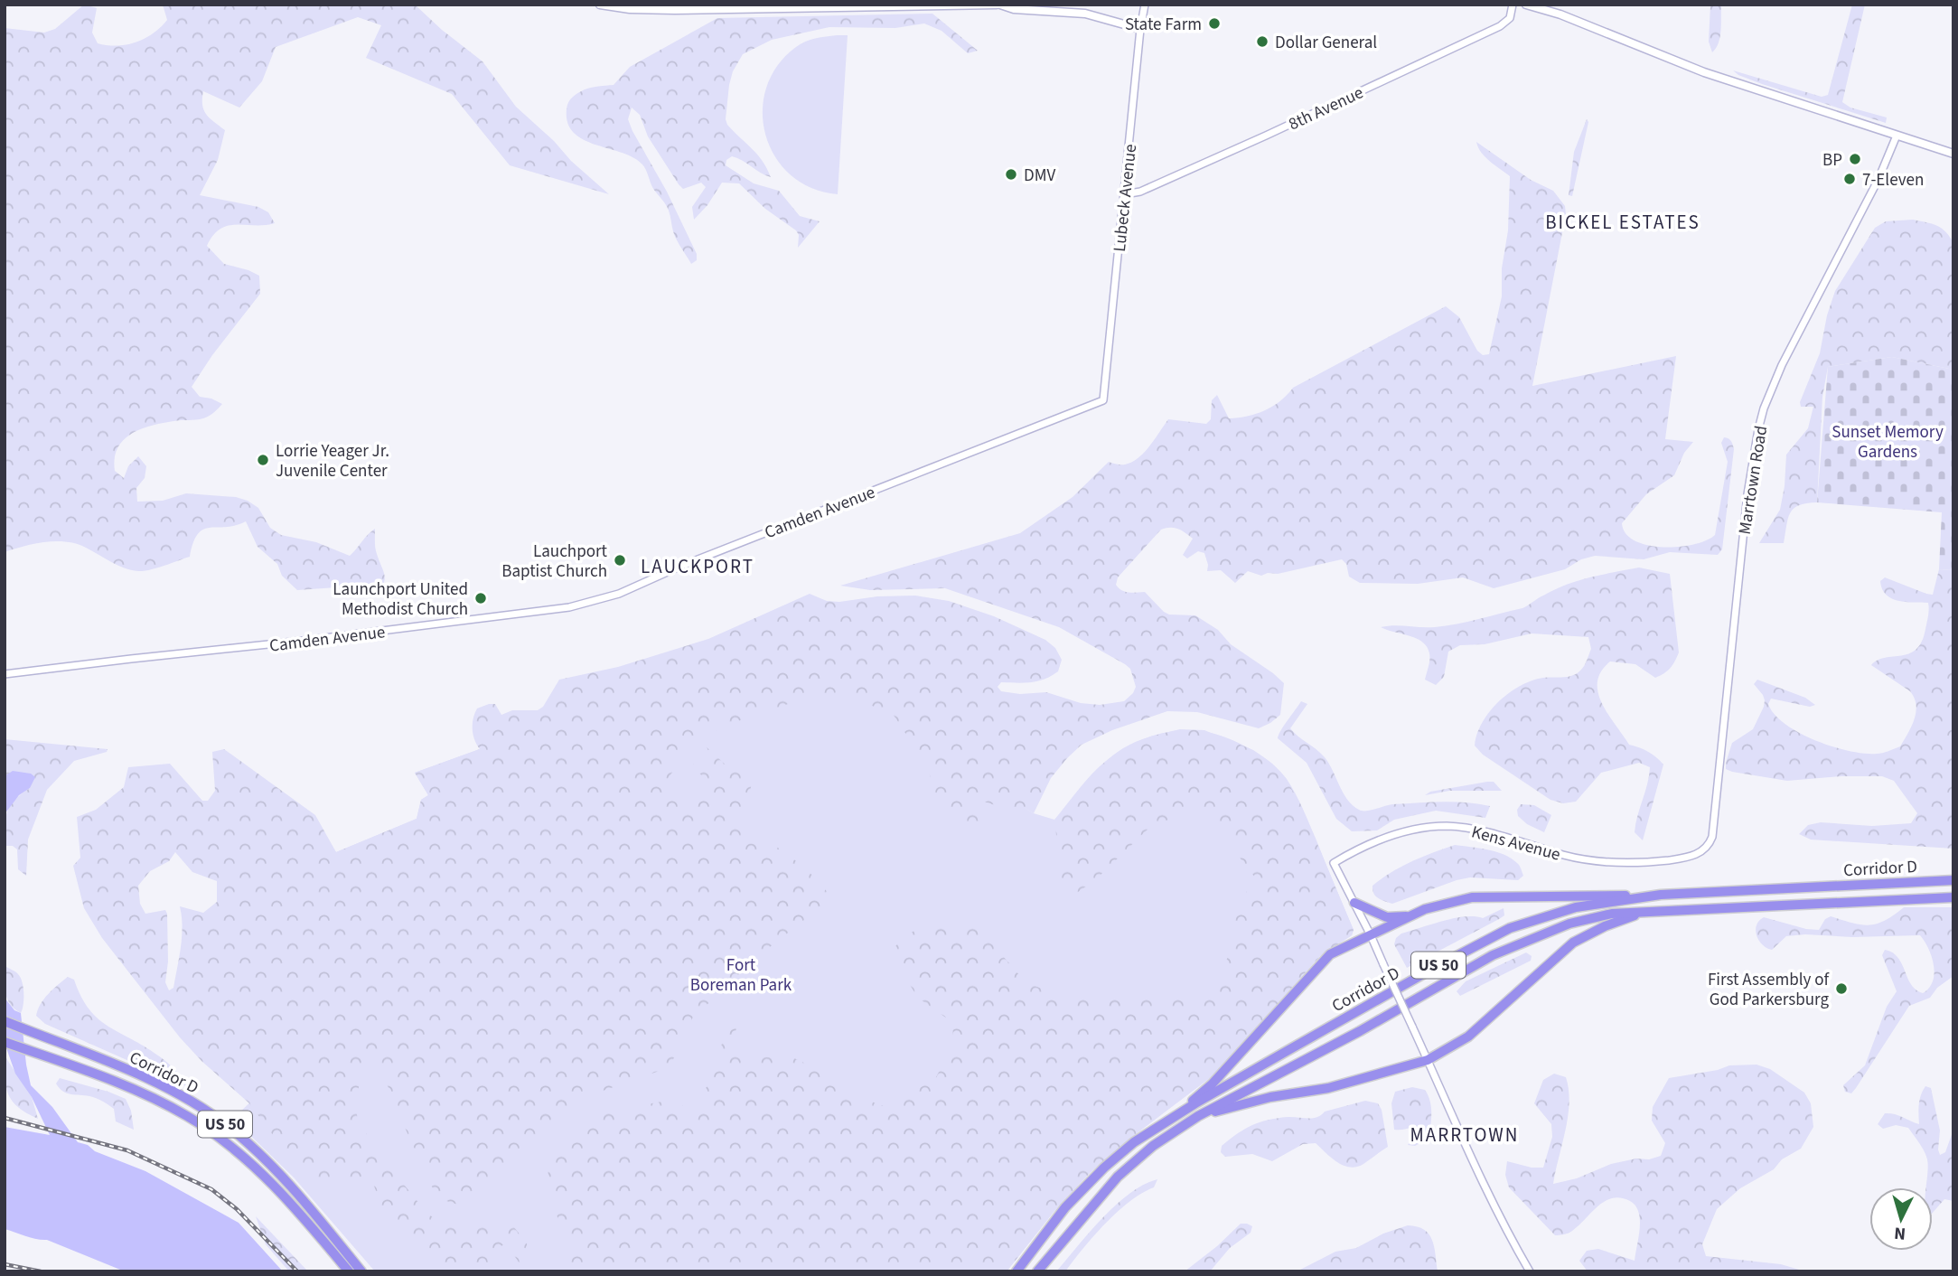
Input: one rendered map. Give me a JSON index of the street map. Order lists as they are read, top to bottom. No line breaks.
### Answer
{"streets":{"highway":["Corridor D","US 50"],"street":["8th Avenue","Lubeck Avenue","Marrtown Road","Camden Avenue","Kens Avenue"]},"crossings":[["8th Avenue","Lubeck Avenue"],["Lubeck Avenue","Camden Avenue"],["Marrtown Road","Kens Avenue"]],"districts":["BICKEL ESTATES","LAUCKPORT","MARRTOWN"],"parks":["Sunset Memory Gardens","Fort Boreman Park"],"places":["State Farm","Dollar General","BP","DMV","7-Eleven","Lorrie Yeager Jr. Juvenile Center","Lauchport Baptist Church","Launchport United Methodist Church","First Assembly of God Parkersburg"],"north":"bottom"}
